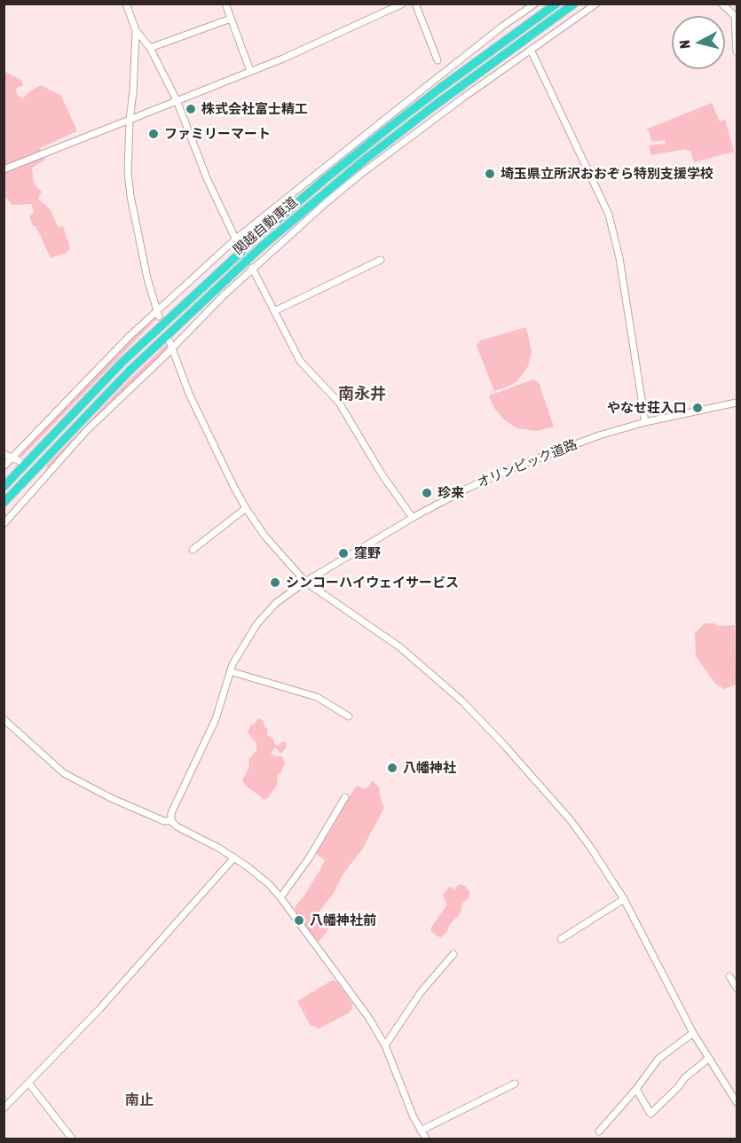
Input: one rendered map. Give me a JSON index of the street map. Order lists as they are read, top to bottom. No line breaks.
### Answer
{"streets":{"highway":["関越自動車道"],"street":["オリンピック道路"]},"districts":["南永井","南止"],"places":["株式会社富士精工","ファミリーマート","埼玉県立所沢おおぞら特別支援学校","やなせ荘入口","珍来","窪野","シンコーハイウェイサービス","八幡神社","八幡神社前"],"north":"left"}
